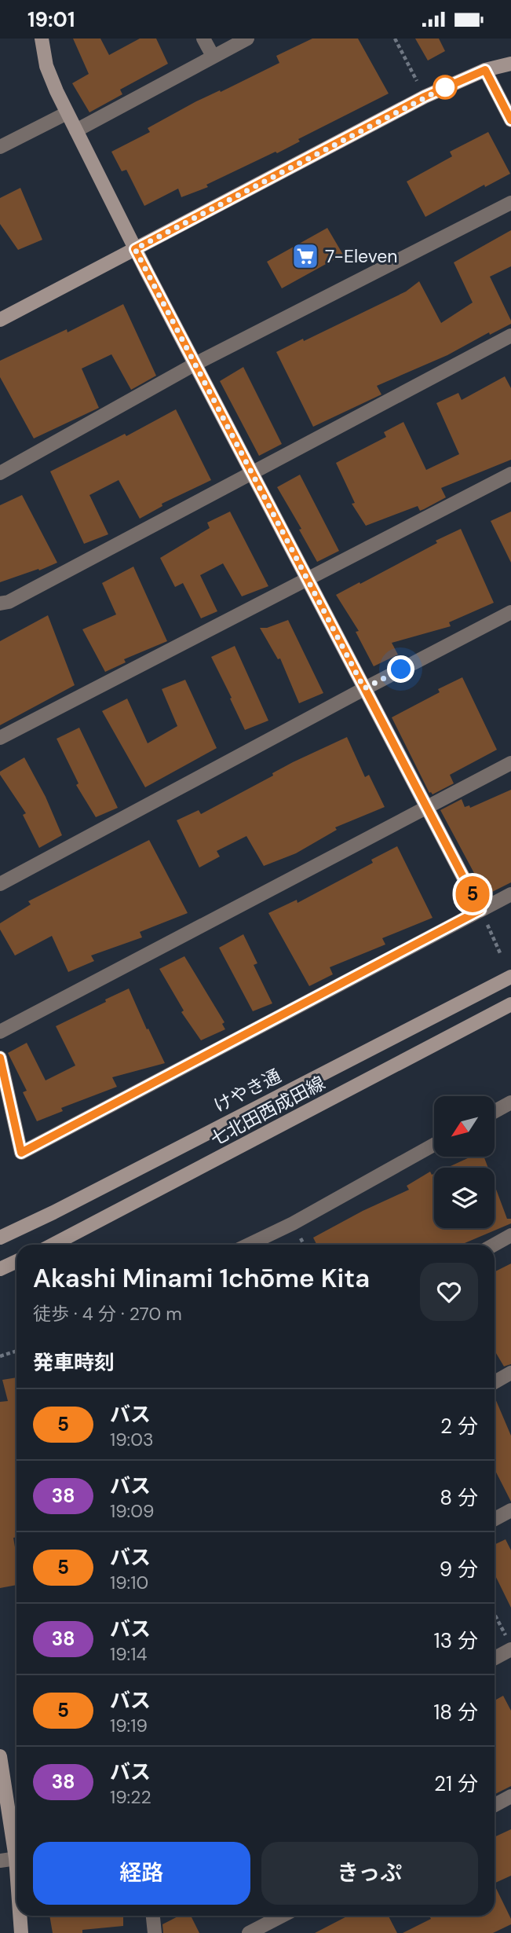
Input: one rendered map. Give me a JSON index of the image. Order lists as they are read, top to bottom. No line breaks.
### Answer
{"streets":{"street":["けやき通","七北田西成田線"]},"places":{"supermarket":["7-Eleven"]},"lines":["bus line 5"],"north":"bottom left","page":{"status":"19:01","on_map":"5","heading":[["Akashi Minami 1chōme Kita","徒歩 · 4 分 · 270 m"],"発車時刻"],"list":[{"mark":"5","name":"バス","note":"19:03","value":"2 分"},{"mark":"38","name":"バス","note":"19:09","value":"8 分"},{"mark":"5","name":"バス","note":"19:10","value":"9 分"},{"mark":"38","name":"バス","note":"19:14","value":"13 分"},{"mark":"5","name":"バス","note":"19:19","value":"18 分"},{"mark":"38","name":"バス","note":"19:22","value":"21 分"}],"buttons":["経路","きっぷ"]}}
